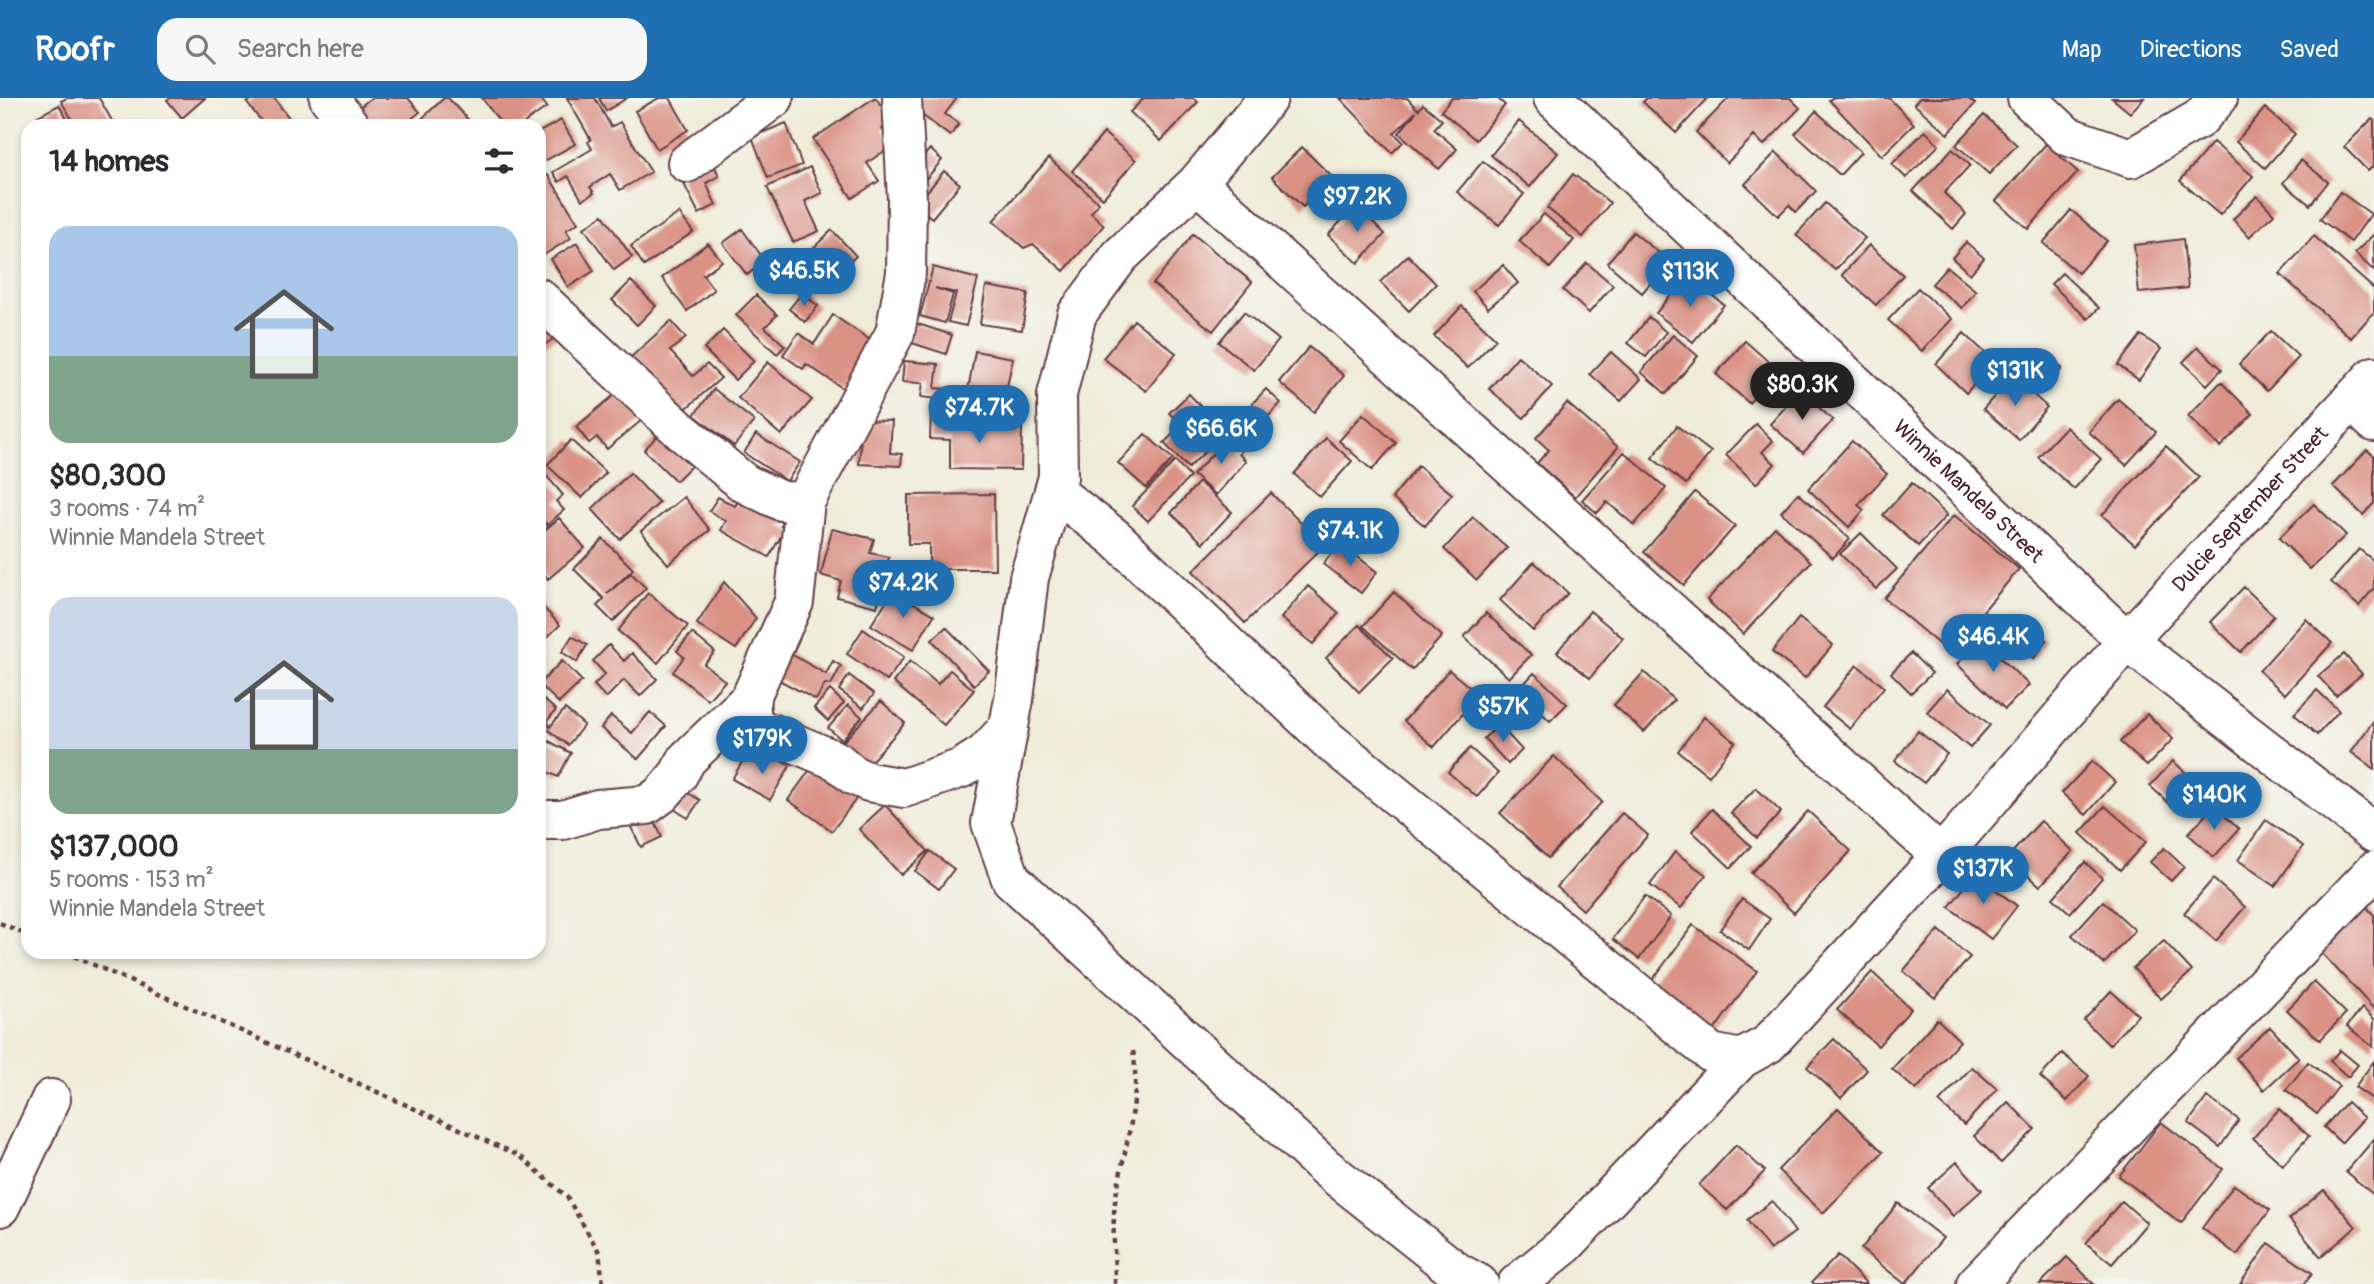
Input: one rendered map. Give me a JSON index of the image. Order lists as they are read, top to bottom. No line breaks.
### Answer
{"streets":{"street":["Dulcie September Street"]},"page":{"header":"Roofr","search":"Search here","nav":["Map","Directions","Saved"],"heading":"14 homes","price":["$97.2K","$46.5K","$113K","$131K","$80.3K","$74.7K","$66.6K","$74.1K","$74.2K","$46.4K","$57K","$179K","$140K","$137K"],"list":[{"name":"$80,300","note":"3 rooms · 74 m² · Winnie Mandela Street"},{"name":"$137,000","note":"5 rooms · 153 m² · Winnie Mandela Street"}]}}
